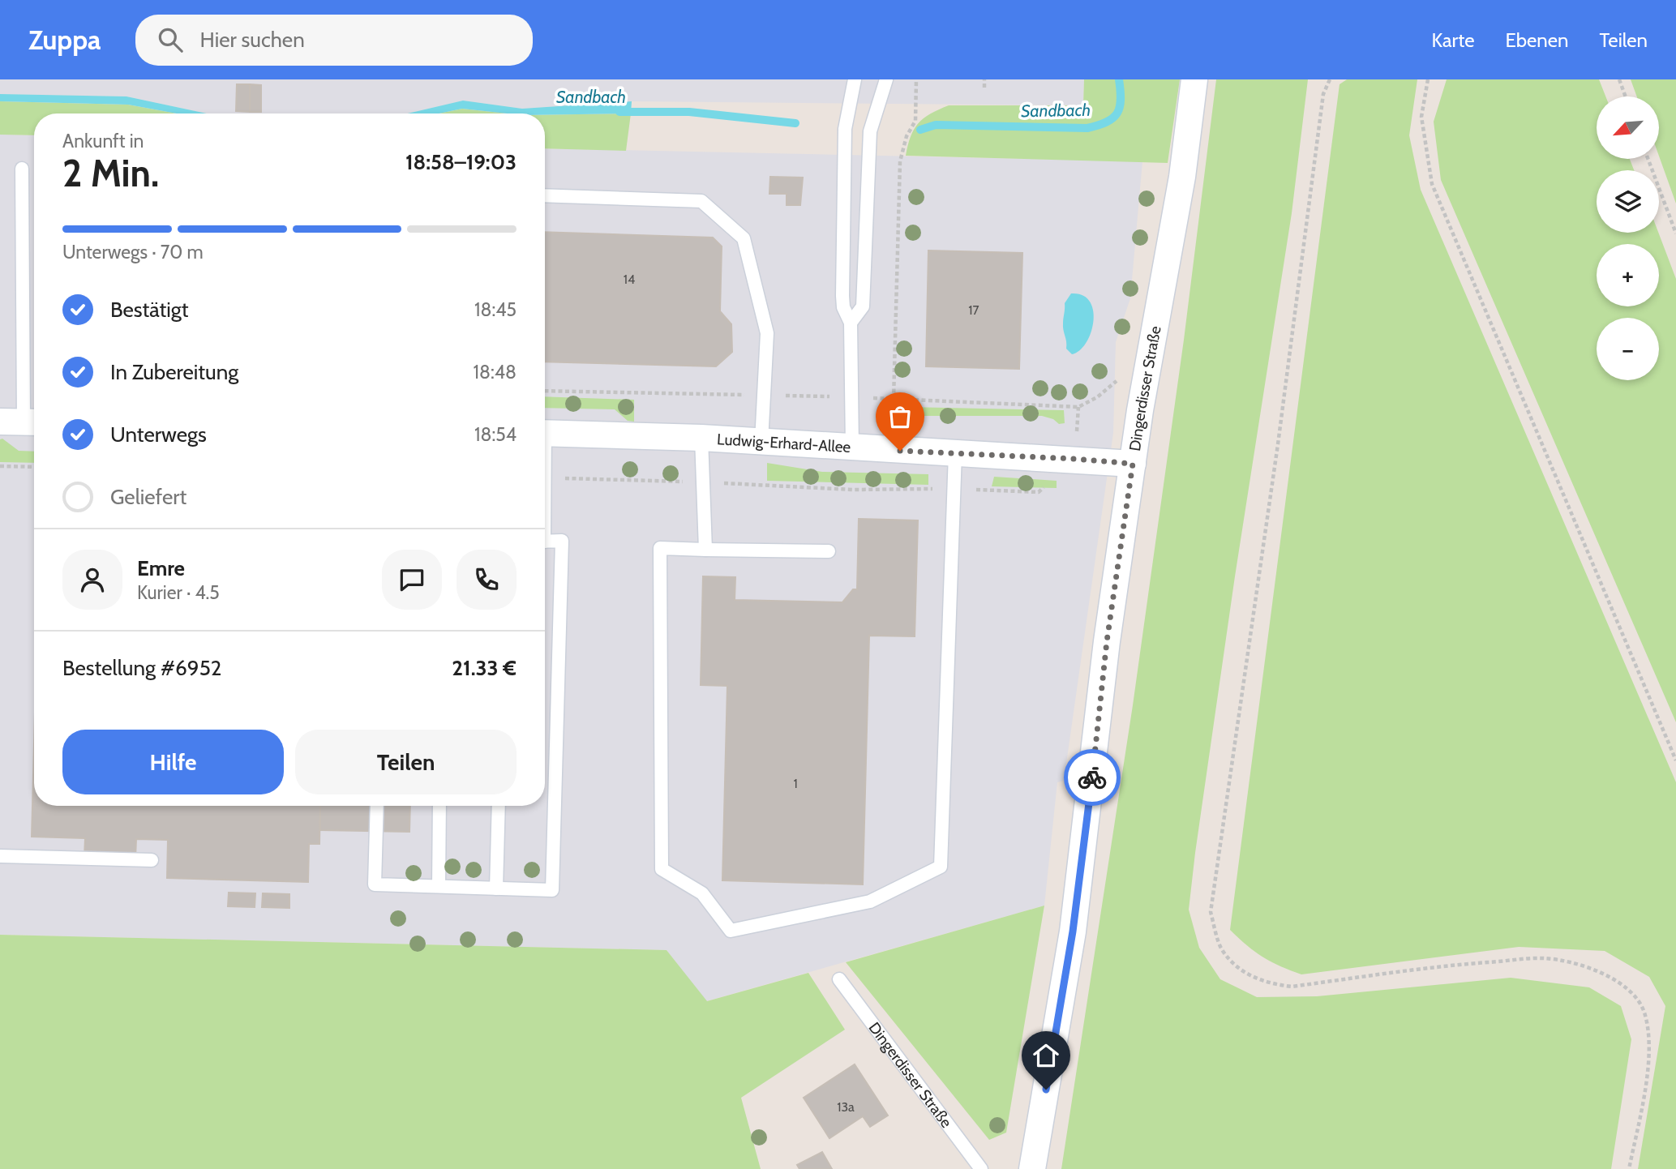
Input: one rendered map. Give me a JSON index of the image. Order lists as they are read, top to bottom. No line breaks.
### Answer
{"streets":{"street":["Dingerdisser Straße","Ludwig-Erhard-Allee"]},"crossings":[["Dingerdisser Straße","Ludwig-Erhard-Allee"]],"water":["Sandbach"],"house_numbers":["14","17","1","13a"],"north":"bottom left","page":{"header":"Zuppa","search":"Hier suchen","nav":["Karte","Ebenen","Teilen"],"map_buttons":["+","−"],"heading":["2 Min.","Ankunft in","18:58–19:03"],"panel":["Emre","Kurier · 4.5","Bestellung #6952","21.33 €"],"bar":"Unterwegs · 70 m","list":[["Bestätigt","18:45"],["In Zubereitung","18:48"],["Unterwegs","18:54"],"Geliefert"],"buttons":["Hilfe","Teilen"]}}
